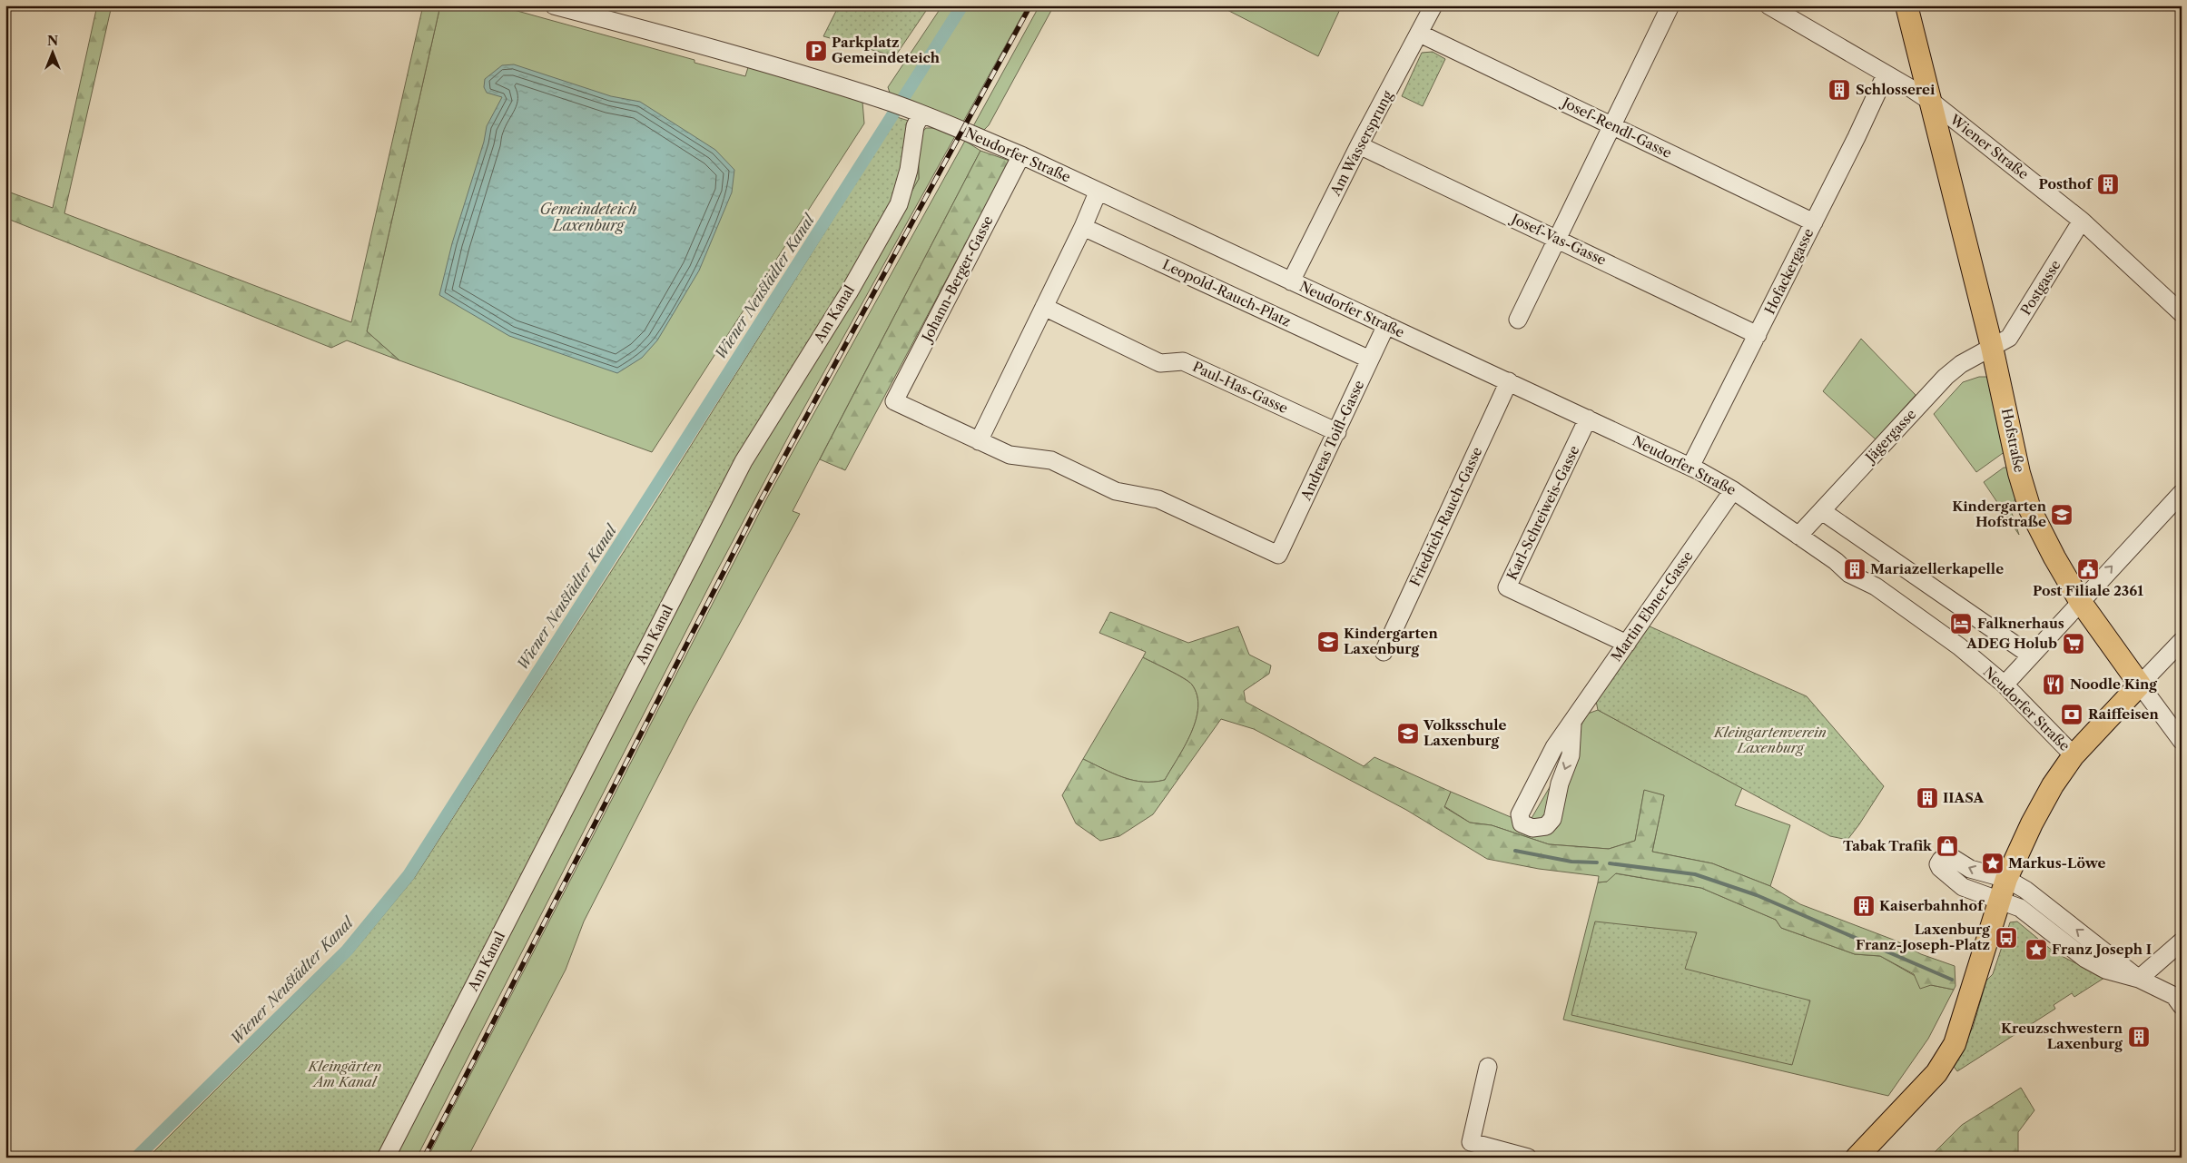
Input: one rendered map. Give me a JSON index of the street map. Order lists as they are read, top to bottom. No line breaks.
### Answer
{"streets":{"main road":["Hofstraße"],"street":["Josef-Rendl-Gasse","Am Wassersprung","Wiener Straße","Neudorfer Straße","Josef-Vas-Gasse","Hofackergasse","Johann-Berger-Gasse","Postgasse","Leopold-Rauch-Platz","Am Kanal","Paul-Has-Gasse","Jägergasse","Andreas Toifl-Gasse","Karl-Schreiweis-Gasse","Friedrich-Rauch-Gasse","Martin Ebner-Gasse"]},"crossings":[["Josef-Rendl-Gasse","Am Wassersprung"],["Josef-Rendl-Gasse","Hofackergasse"],["Am Wassersprung","Neudorfer Straße"],["Am Wassersprung","Josef-Vas-Gasse"],["Wiener Straße","Hofackergasse"],["Wiener Straße","Postgasse"],["Wiener Straße","Hofstraße"],["Neudorfer Straße","Hofackergasse"],["Neudorfer Straße","Johann-Berger-Gasse"],["Neudorfer Straße","Am Kanal"],["Neudorfer Straße","Jägergasse"],["Neudorfer Straße","Andreas Toifl-Gasse"],["Neudorfer Straße","Karl-Schreiweis-Gasse"],["Neudorfer Straße","Friedrich-Rauch-Gasse"],["Neudorfer Straße","Martin Ebner-Gasse"],["Josef-Vas-Gasse","Hofackergasse"],["Johann-Berger-Gasse","Andreas Toifl-Gasse"],["Postgasse","Jägergasse"],["Postgasse","Hofstraße"],["Leopold-Rauch-Platz","Andreas Toifl-Gasse"],["Paul-Has-Gasse","Andreas Toifl-Gasse"],["Jägergasse","Hofstraße"],["Karl-Schreiweis-Gasse","Martin Ebner-Gasse"]],"water":["Gemeindeteich Laxenburg","Wiener Neustädter Kanal"],"parks":["Kleingartenverein Laxenburg","Kleingärten Am Kanal"],"places":{"parking":["Parkplatz Gemeindeteich"],"building":["Schlosserei","Posthof","Mariazellerkapelle","IIASA","Kaiserbahnhof","Kreuzschwestern Laxenburg"],"school or university":["Kindergarten Hofstraße","Kindergarten Laxenburg","Volksschule Laxenburg"],"public building":["Post Filiale 2361"],"hotel":["Falknerhaus"],"supermarket":["ADEG Holub"],"restaurant":["Noodle King"],"bank":["Raiffeisen"],"shop":["Tabak Trafik"],"place":["Markus-Löwe","Franz Joseph I"],"bus stop":["Laxenburg Franz-Joseph-Platz"]},"north":"top"}
